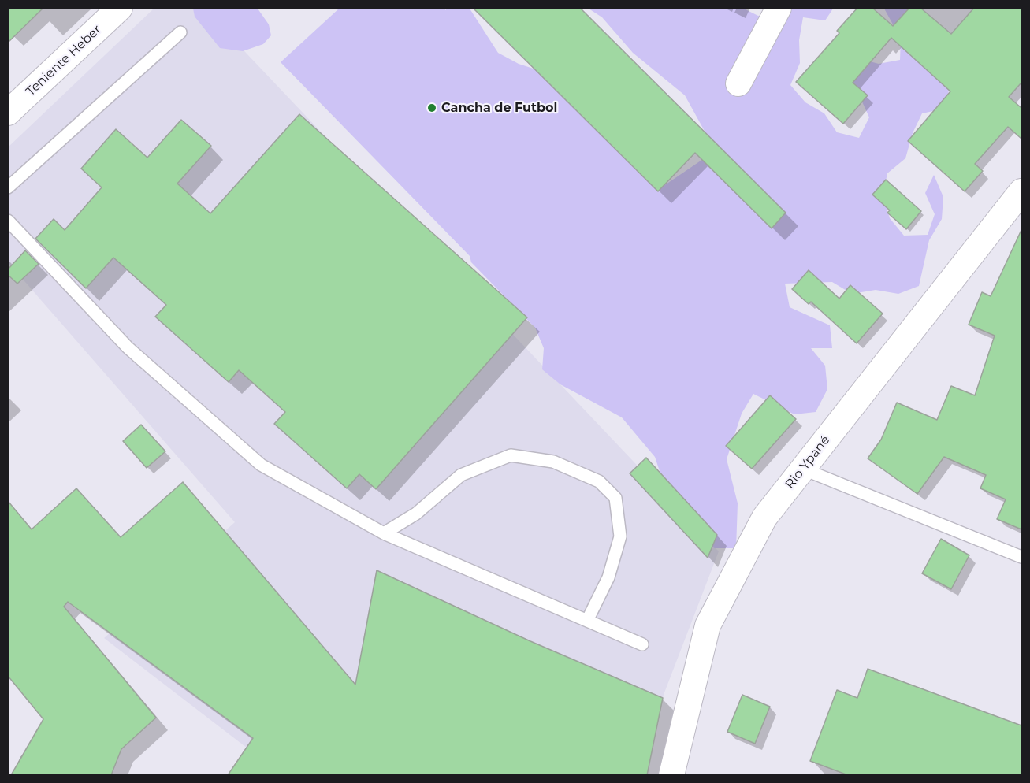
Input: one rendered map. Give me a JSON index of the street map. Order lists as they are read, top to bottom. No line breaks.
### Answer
{"streets":{"street":["Teniente Heber","Rio Ypané"]},"places":["Cancha de Futbol"]}
